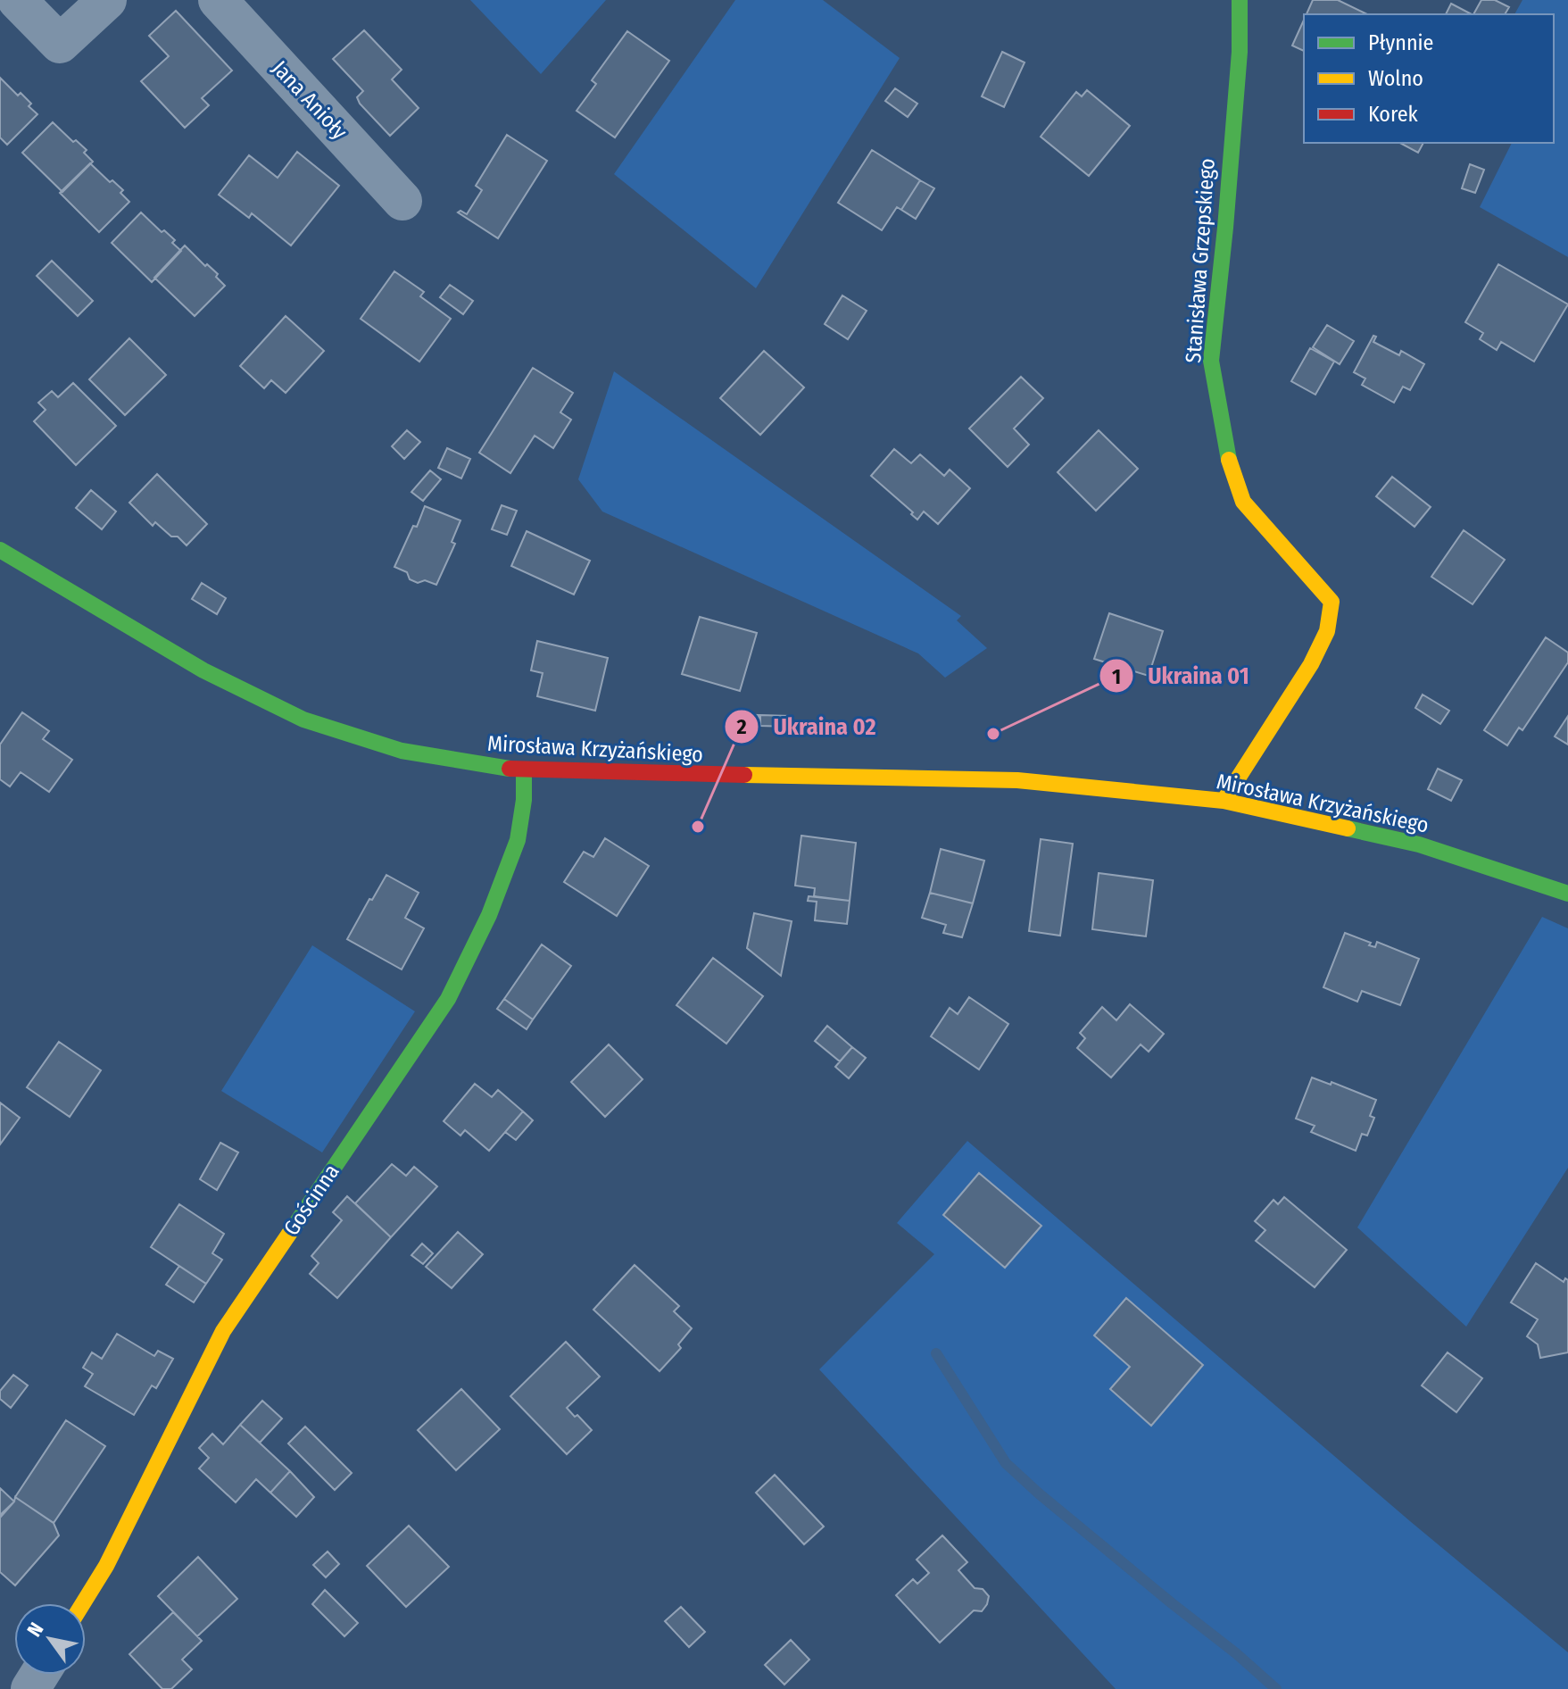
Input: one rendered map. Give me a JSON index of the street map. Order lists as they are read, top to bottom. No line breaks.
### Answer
{"streets":{"street":["Jana Anioły","Stanisława Grzepskiego","Mirosława Krzyżańskiego","Gościnna"]},"crossings":[["Stanisława Grzepskiego","Mirosława Krzyżańskiego"],["Mirosława Krzyżańskiego","Gościnna"]],"places":["Ukraina 01","Ukraina 02"],"legend":["Płynnie","Wolno","Korek"],"north":"top left"}
